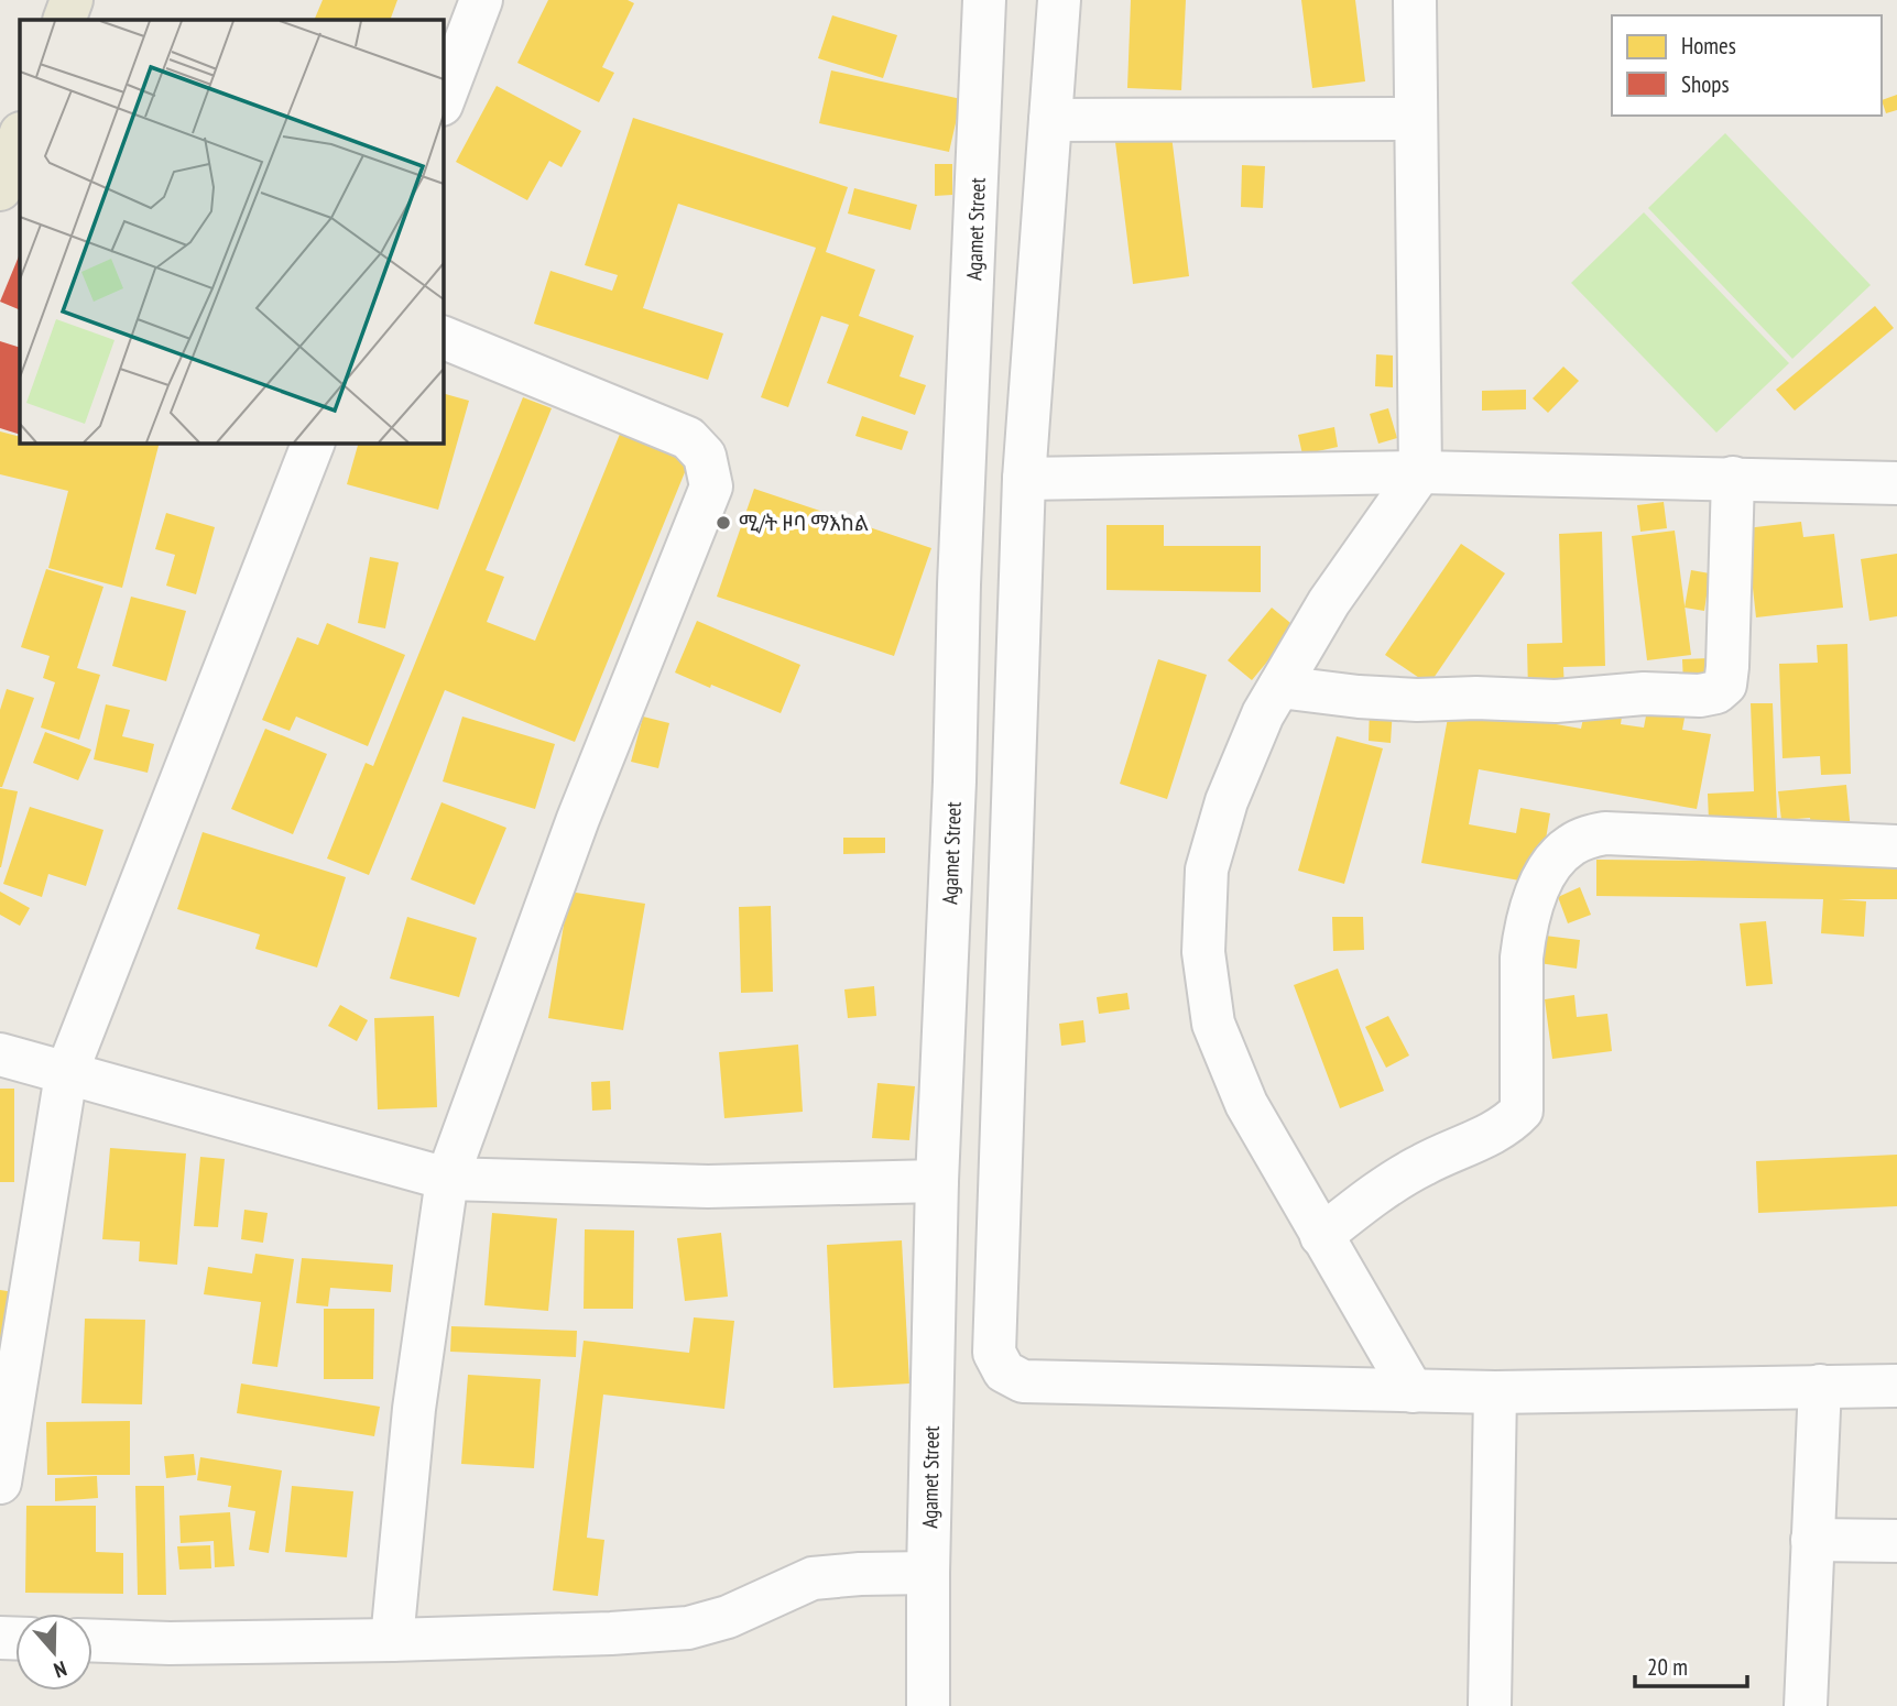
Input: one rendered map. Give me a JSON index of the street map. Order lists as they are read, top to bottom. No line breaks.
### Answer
{"streets":{"street":["Agamet Street"]},"places":["ሚ/ት ዞባ ማእከል"],"legend":["Homes","Shops"],"scale_bar":"20 m","north":"bottom"}
